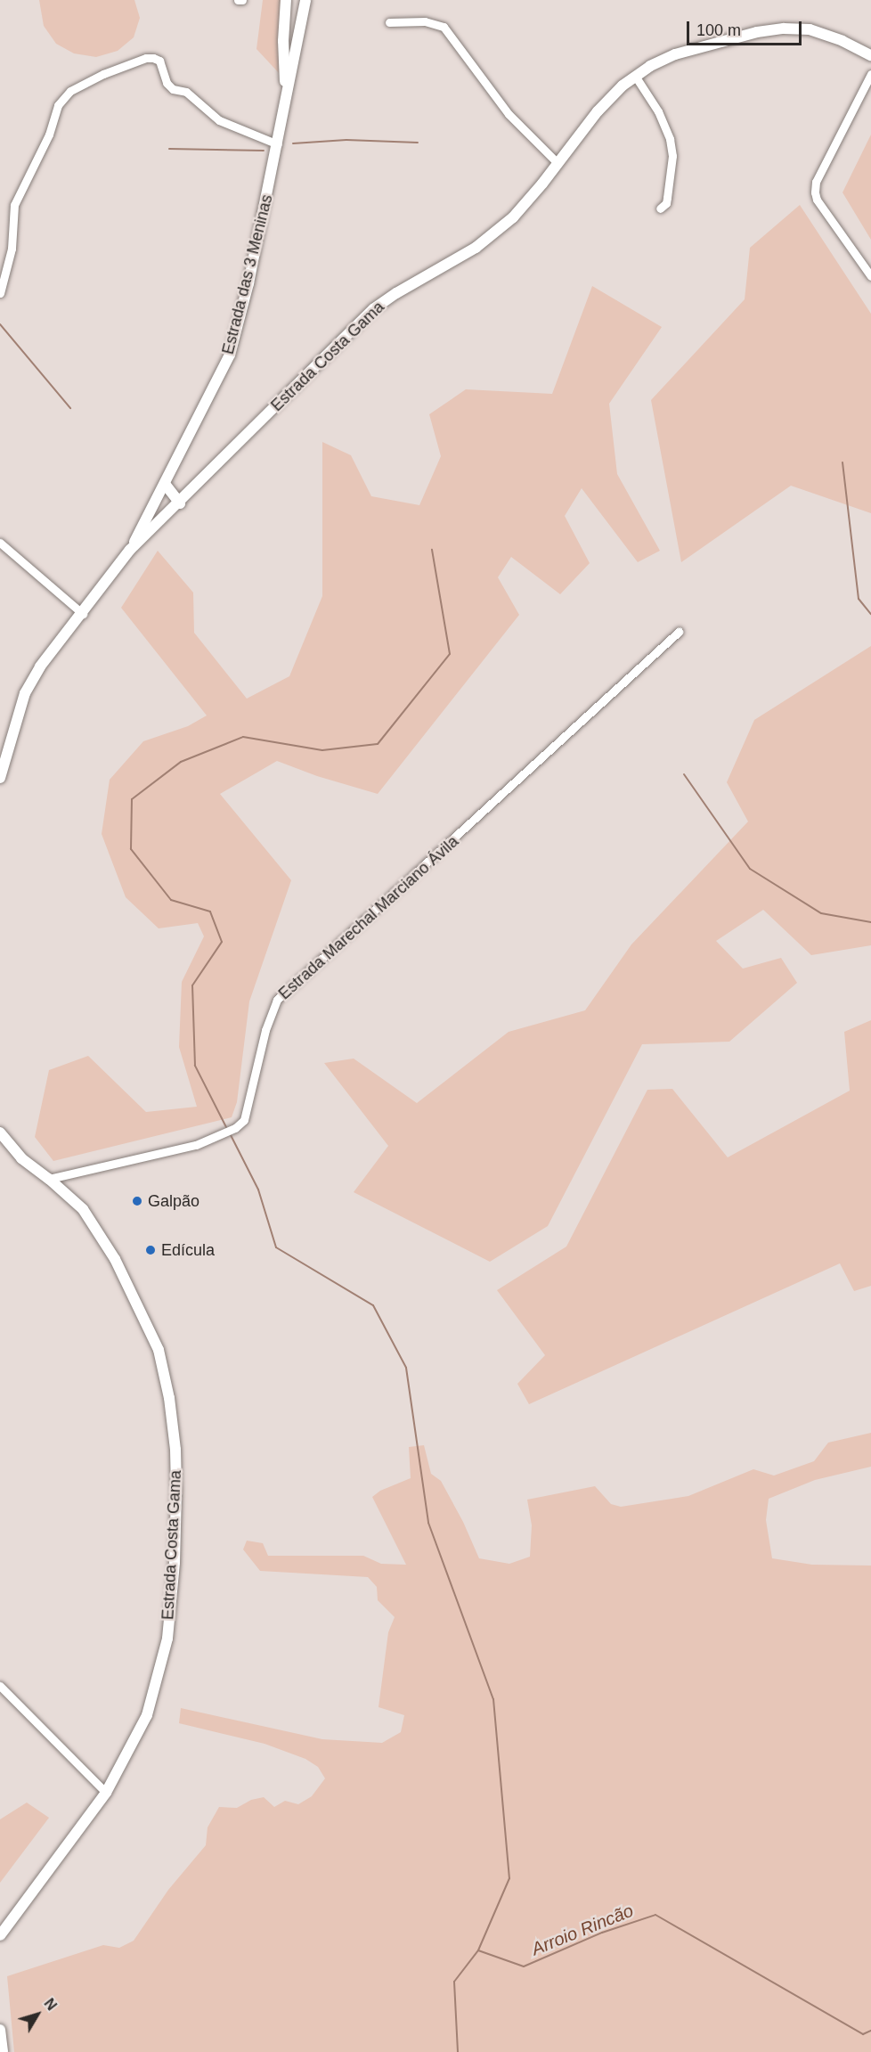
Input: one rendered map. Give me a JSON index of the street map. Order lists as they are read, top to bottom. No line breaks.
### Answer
{"streets":{"main road":["Estrada das 3 Meninas","Estrada Costa Gama"],"street":["Estrada Marechal Marciano Ávila"]},"crossings":[["Estrada das 3 Meninas","Estrada Costa Gama"],["Estrada Costa Gama","Estrada Marechal Marciano Ávila"]],"water":["Arroio Rincão"],"places":["Galpão","Edícula"],"scale_bar":"100 m","north":"top right"}
